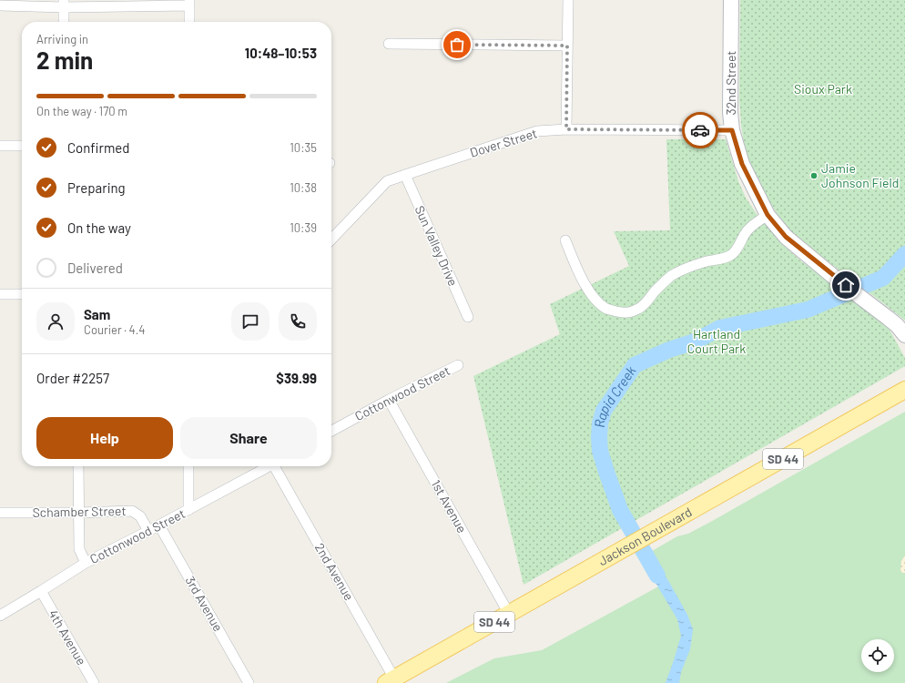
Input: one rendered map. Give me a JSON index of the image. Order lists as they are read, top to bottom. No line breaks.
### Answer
{"streets":{"main road":["SD 44","Jackson Boulevard"],"street":["32nd Street","Dover Street","Sun Valley Drive","Cottonwood Street","1st Avenue","Schamber Street","2nd Avenue","3rd Avenue","4th Avenue"]},"crossings":[["32nd Street","Dover Street"],["Dover Street","Sun Valley Drive"],["Cottonwood Street","1st Avenue"],["Cottonwood Street","Schamber Street"],["Cottonwood Street","3rd Avenue"],["Cottonwood Street","4th Avenue"],["1st Avenue","Jackson Boulevard"],["Jackson Boulevard","2nd Avenue"]],"water":["Rapid Creek"],"parks":["Sioux Park","Hartland Court Park"],"places":["Jamie Johnson Field"],"page":{"heading":["2 min","Arriving in","10:48–10:53"],"panel":["Sam","Courier · 4.4","Order #2257","$39.99"],"bar":"On the way · 170 m","list":[["Confirmed","10:35"],["Preparing","10:38"],["On the way","10:39"],"Delivered"],"buttons":["Help","Share"]}}
